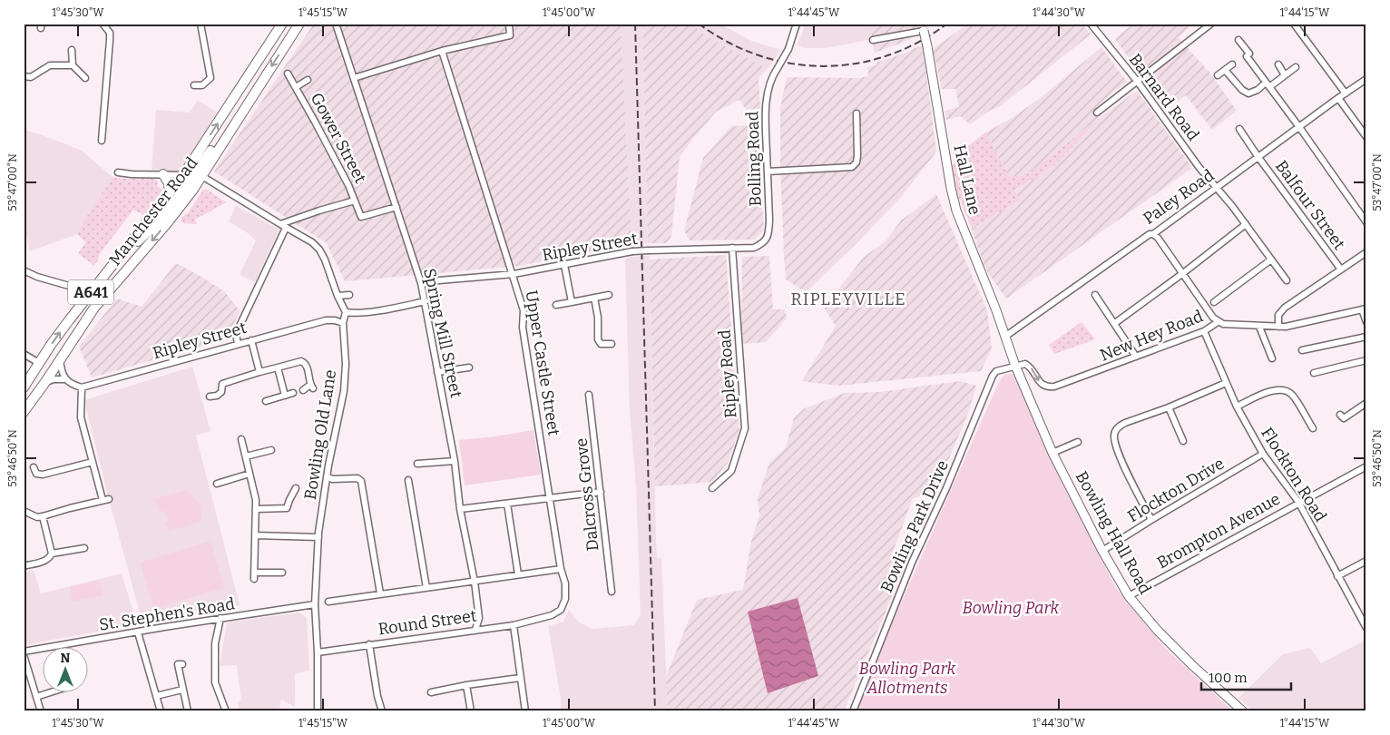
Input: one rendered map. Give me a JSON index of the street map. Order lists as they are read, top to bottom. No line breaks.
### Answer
{"streets":{"main road":["Manchester Road","A641"],"street":["Barnard Road","Gower Street","Bolling Road","Hall Lane","Paley Road","Balfour Street","Ripley Street","Spring Mill Street","New Hey Road","Upper Castle Street","Ripley Road","Bowling Old Lane","Flockton Road","Flockton Drive","Dalcross Grove","Bowling Park Drive","Brompton Avenue","Bowling Hall Road","St. Stephen's Road","Round Street"]},"crossings":[["Barnard Road","Paley Road"],["Gower Street","Spring Mill Street"],["Bolling Road","Ripley Street"],["Hall Lane","Paley Road"],["Hall Lane","Bowling Hall Road"],["Paley Road","Balfour Street"],["Paley Road","Bowling Hall Road"],["Ripley Street","Spring Mill Street"],["Ripley Street","Upper Castle Street"],["Ripley Street","Ripley Road"],["Ripley Street","Bowling Old Lane"],["Spring Mill Street","Round Street"],["New Hey Road","Flockton Road"],["New Hey Road","Bowling Park Drive"],["New Hey Road","Bowling Hall Road"],["Upper Castle Street","Round Street"],["Bowling Old Lane","St. Stephen's Road"],["Bowling Old Lane","Round Street"],["Flockton Road","Flockton Drive"],["Flockton Road","Brompton Avenue"],["Flockton Drive","Bowling Hall Road"],["Bowling Park Drive","Bowling Hall Road"],["Brompton Avenue","Bowling Hall Road"]],"districts":["RIPLEYVILLE"],"parks":["Bowling Park","Bowling Park Allotments"],"scale_bar":"100 m","north":"top","coordinates":["1°45'30\"W","1°45'15\"W","1°45'00\"W","1°44'45\"W","1°44'30\"W","1°44'15\"W","53°47'00\"N","53°46'50\"N"]}
